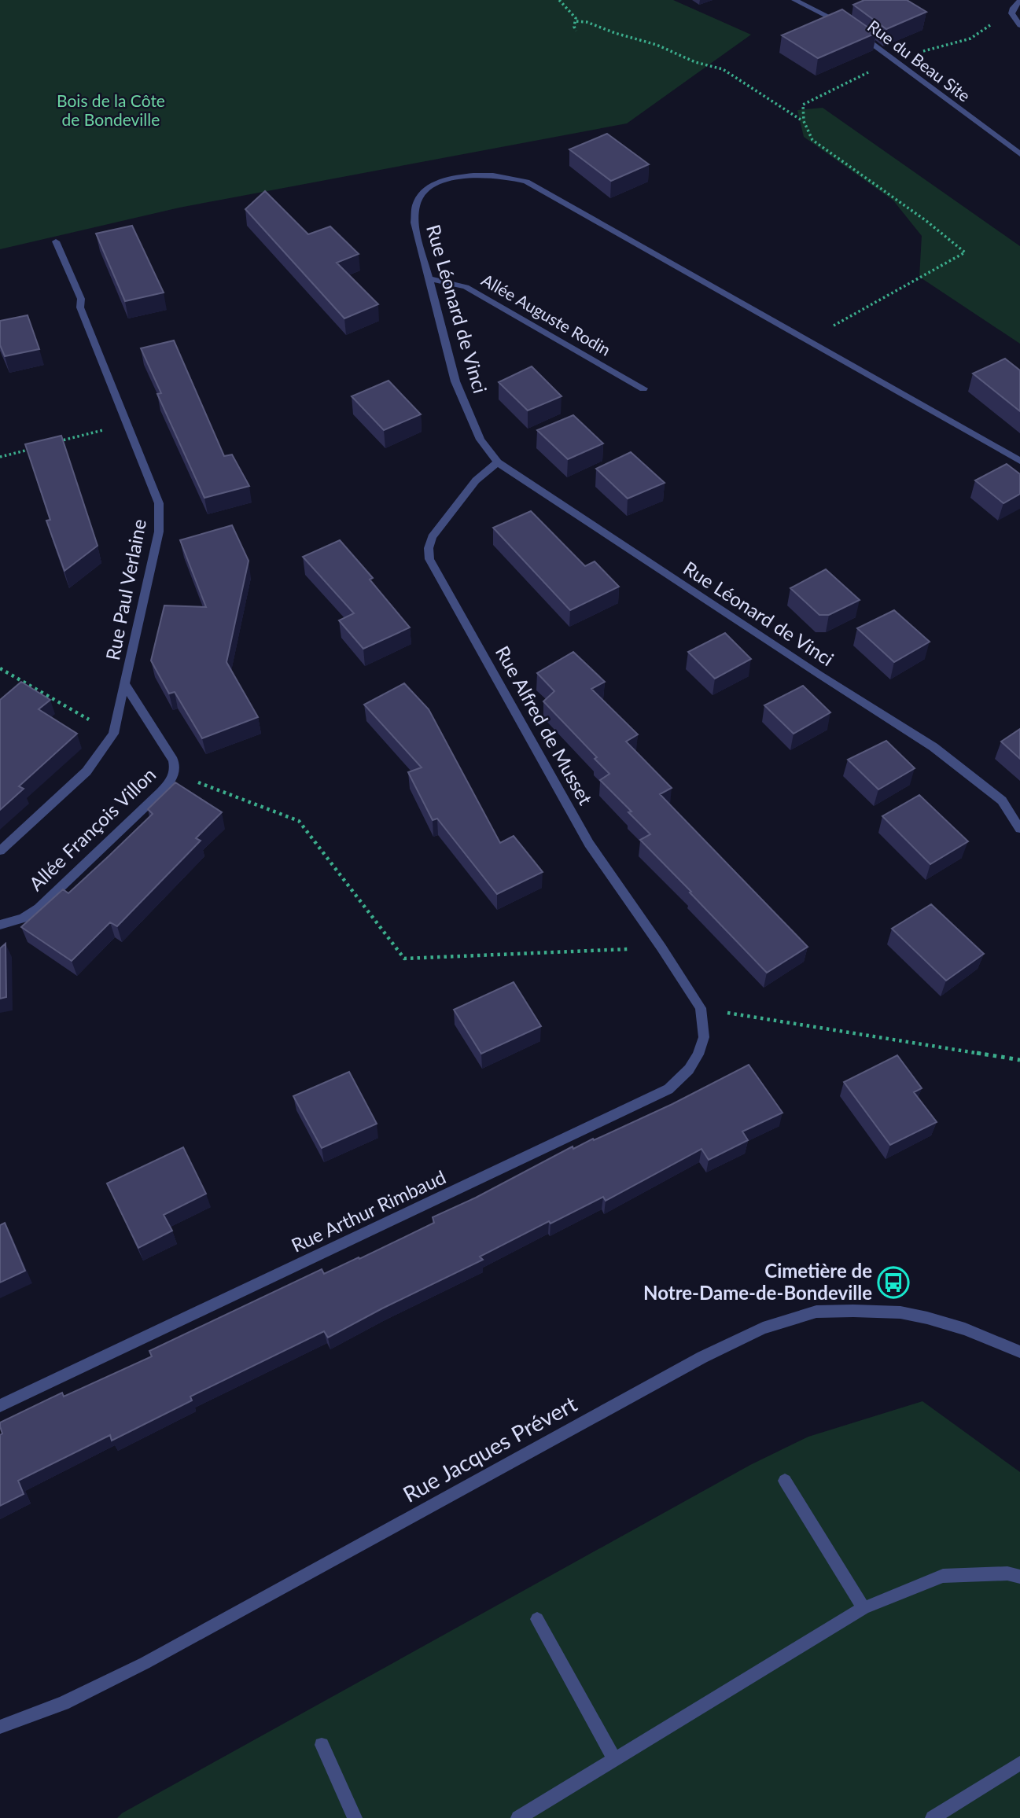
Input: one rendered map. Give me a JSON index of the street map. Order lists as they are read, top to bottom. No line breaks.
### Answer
{"streets":{"street":["Rue du Beau Site","Rue Léonard de Vinci","Allée Auguste Rodin","Rue Paul Verlaine","Rue Alfred de Musset","Allée François Villon","Rue Arthur Rimbaud","Rue Jacques Prévert"]},"crossings":[["Rue Léonard de Vinci","Allée Auguste Rodin"],["Rue Léonard de Vinci","Rue Alfred de Musset"],["Rue Paul Verlaine","Allée François Villon"],["Rue Alfred de Musset","Rue Arthur Rimbaud"]],"parks":["Bois de la Côte de Bondeville"],"places":{"bus stop":["Cimetière de Notre-Dame-de-Bondeville"]}}
